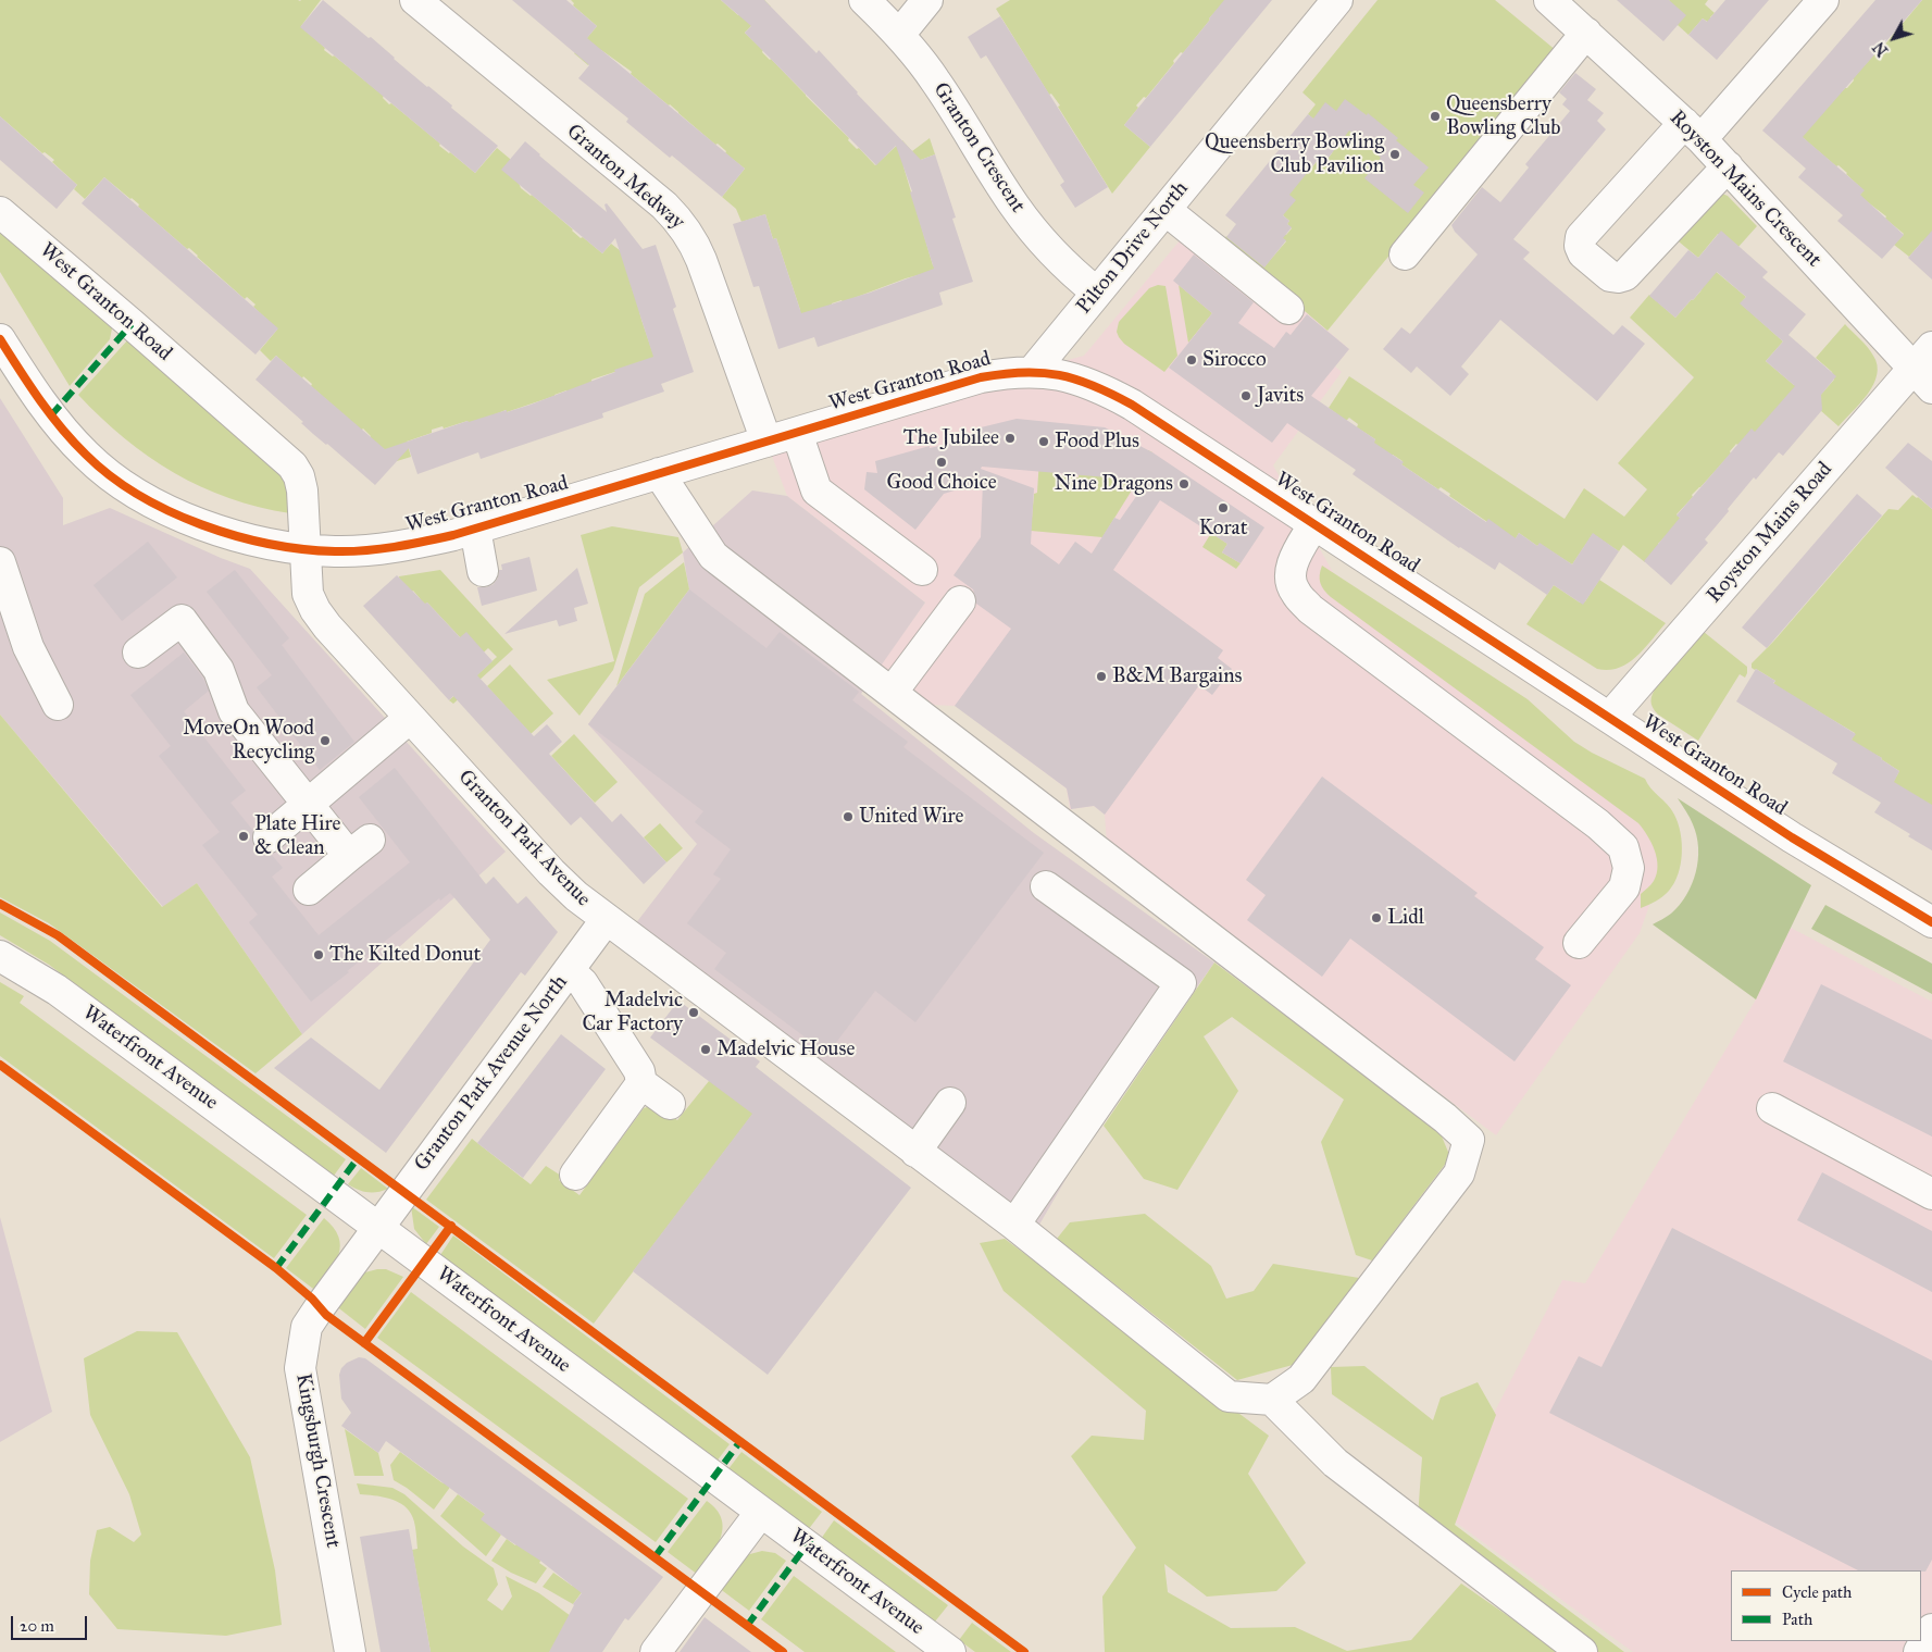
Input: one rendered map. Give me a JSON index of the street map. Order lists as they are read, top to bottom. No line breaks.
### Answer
{"streets":{"street":["Granton Crescent","Granton Medway","Royston Mains Crescent","Pilton Drive North","West Granton Road","Royston Mains Road","Granton Park Avenue","Waterfront Avenue","Granton Park Avenue North","Kingsburgh Crescent"]},"crossings":[["Granton Crescent","Pilton Drive North"],["Granton Medway","West Granton Road"],["Royston Mains Crescent","Royston Mains Road"],["Pilton Drive North","West Granton Road"],["West Granton Road","Royston Mains Road"],["West Granton Road","Granton Park Avenue"],["Granton Park Avenue","Granton Park Avenue North"],["Waterfront Avenue","Granton Park Avenue North"],["Waterfront Avenue","Kingsburgh Crescent"],["Granton Park Avenue North","Kingsburgh Crescent"]],"places":["Queensberry Bowling Club","Queensberry Bowling Club Pavilion","Sirocco","Javits","The Jubilee","Food Plus","Good Choice","Nine Dragons","Korat","B&M Bargains","MoveOn Wood Recycling","United Wire","Plate Hire & Clean","Lidl","The Kilted Donut","Madelvic Car Factory","Madelvic House"],"legend":["Cycle path","Path"],"scale_bar":"20 m","north":"bottom left"}
